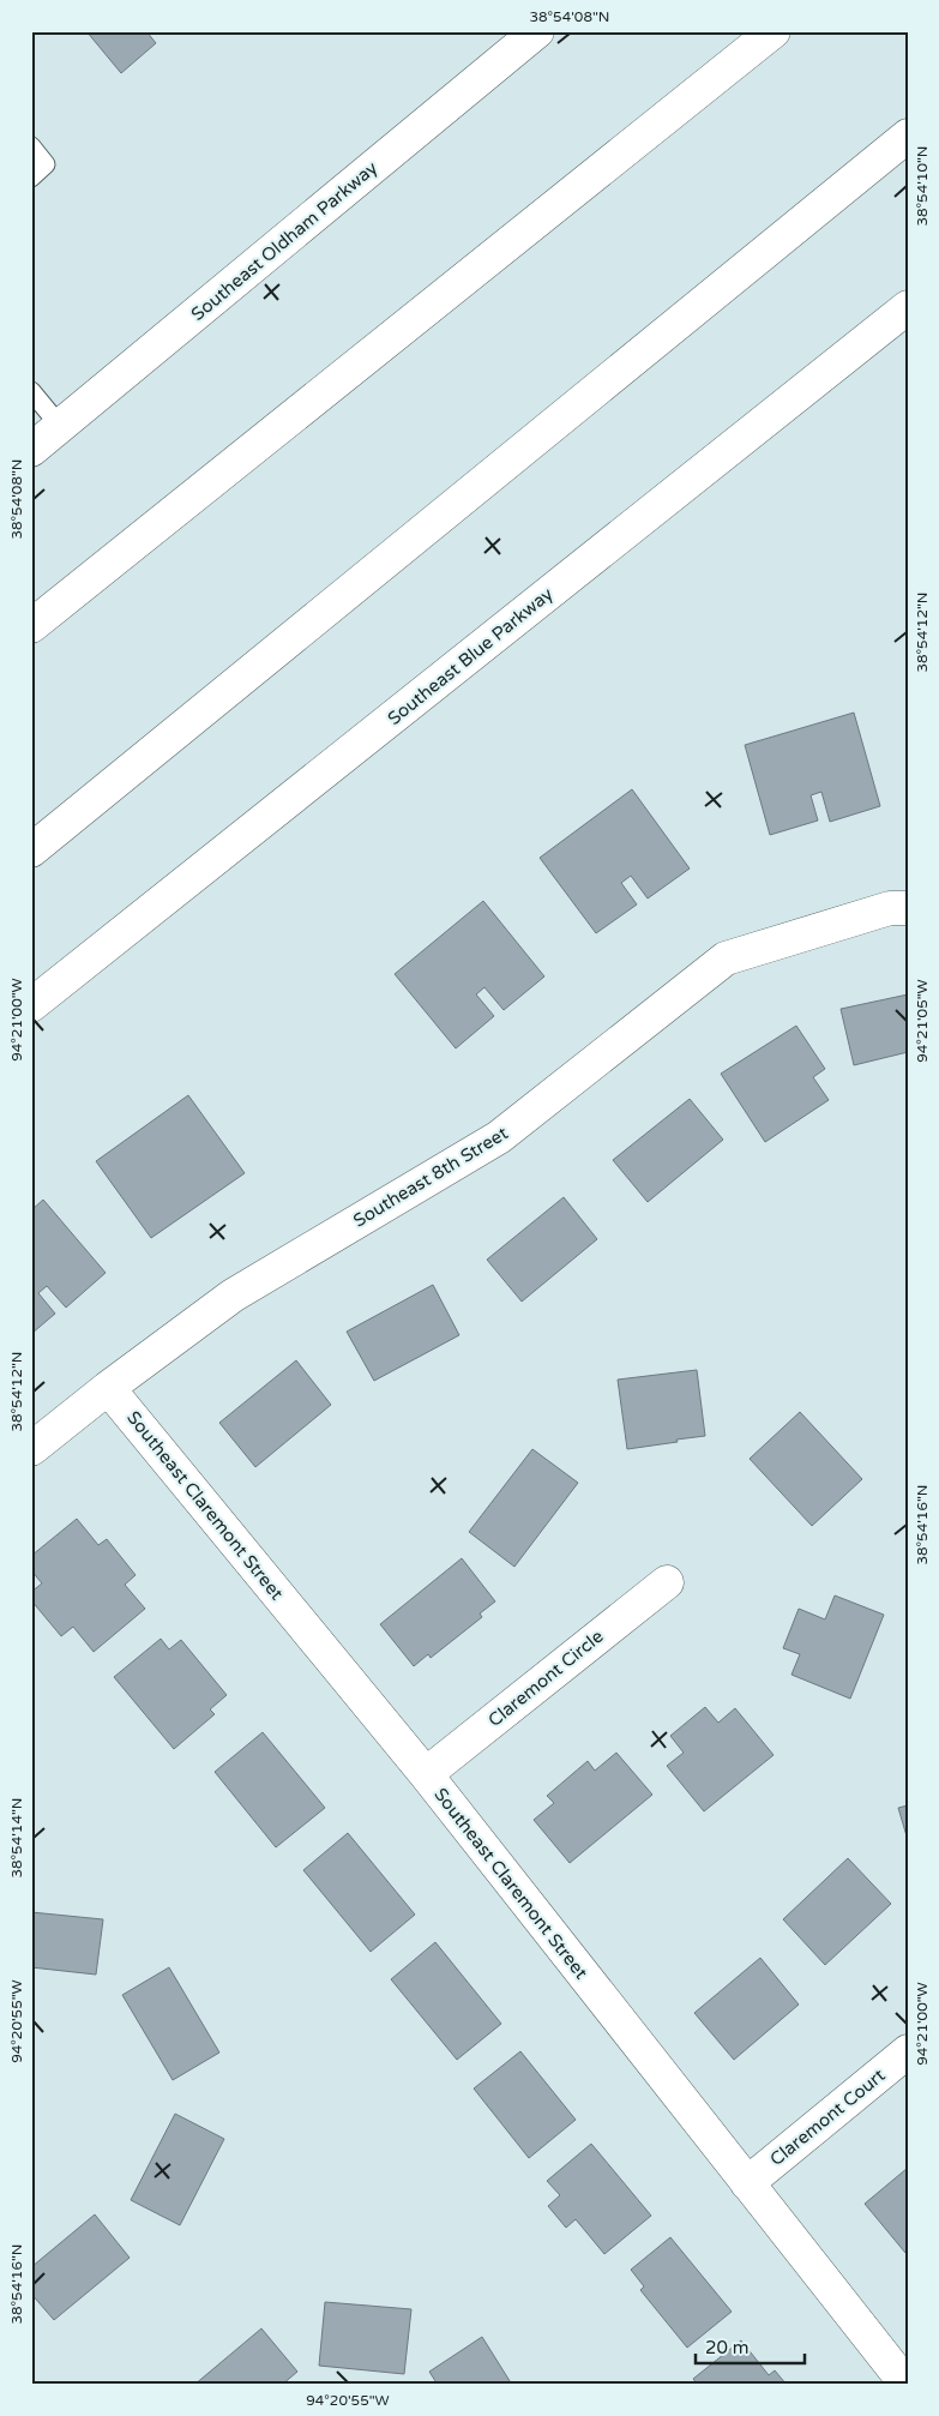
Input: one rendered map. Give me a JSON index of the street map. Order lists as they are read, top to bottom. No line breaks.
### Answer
{"streets":{"main road":["Southeast Oldham Parkway","Southeast Blue Parkway","Southeast 8th Street","Southeast Claremont Street","Claremont Circle","Claremont Court"]},"crossings":[["Southeast 8th Street","Southeast Claremont Street"],["Southeast Claremont Street","Claremont Circle"],["Southeast Claremont Street","Claremont Court"]],"scale_bar":"20 m","coordinates":["38°54'08\"N","38°54'10\"N","38°54'12\"N","94°21'00\"W","94°21'05\"W","38°54'16\"N","38°54'14\"N","94°20'55\"W"]}
